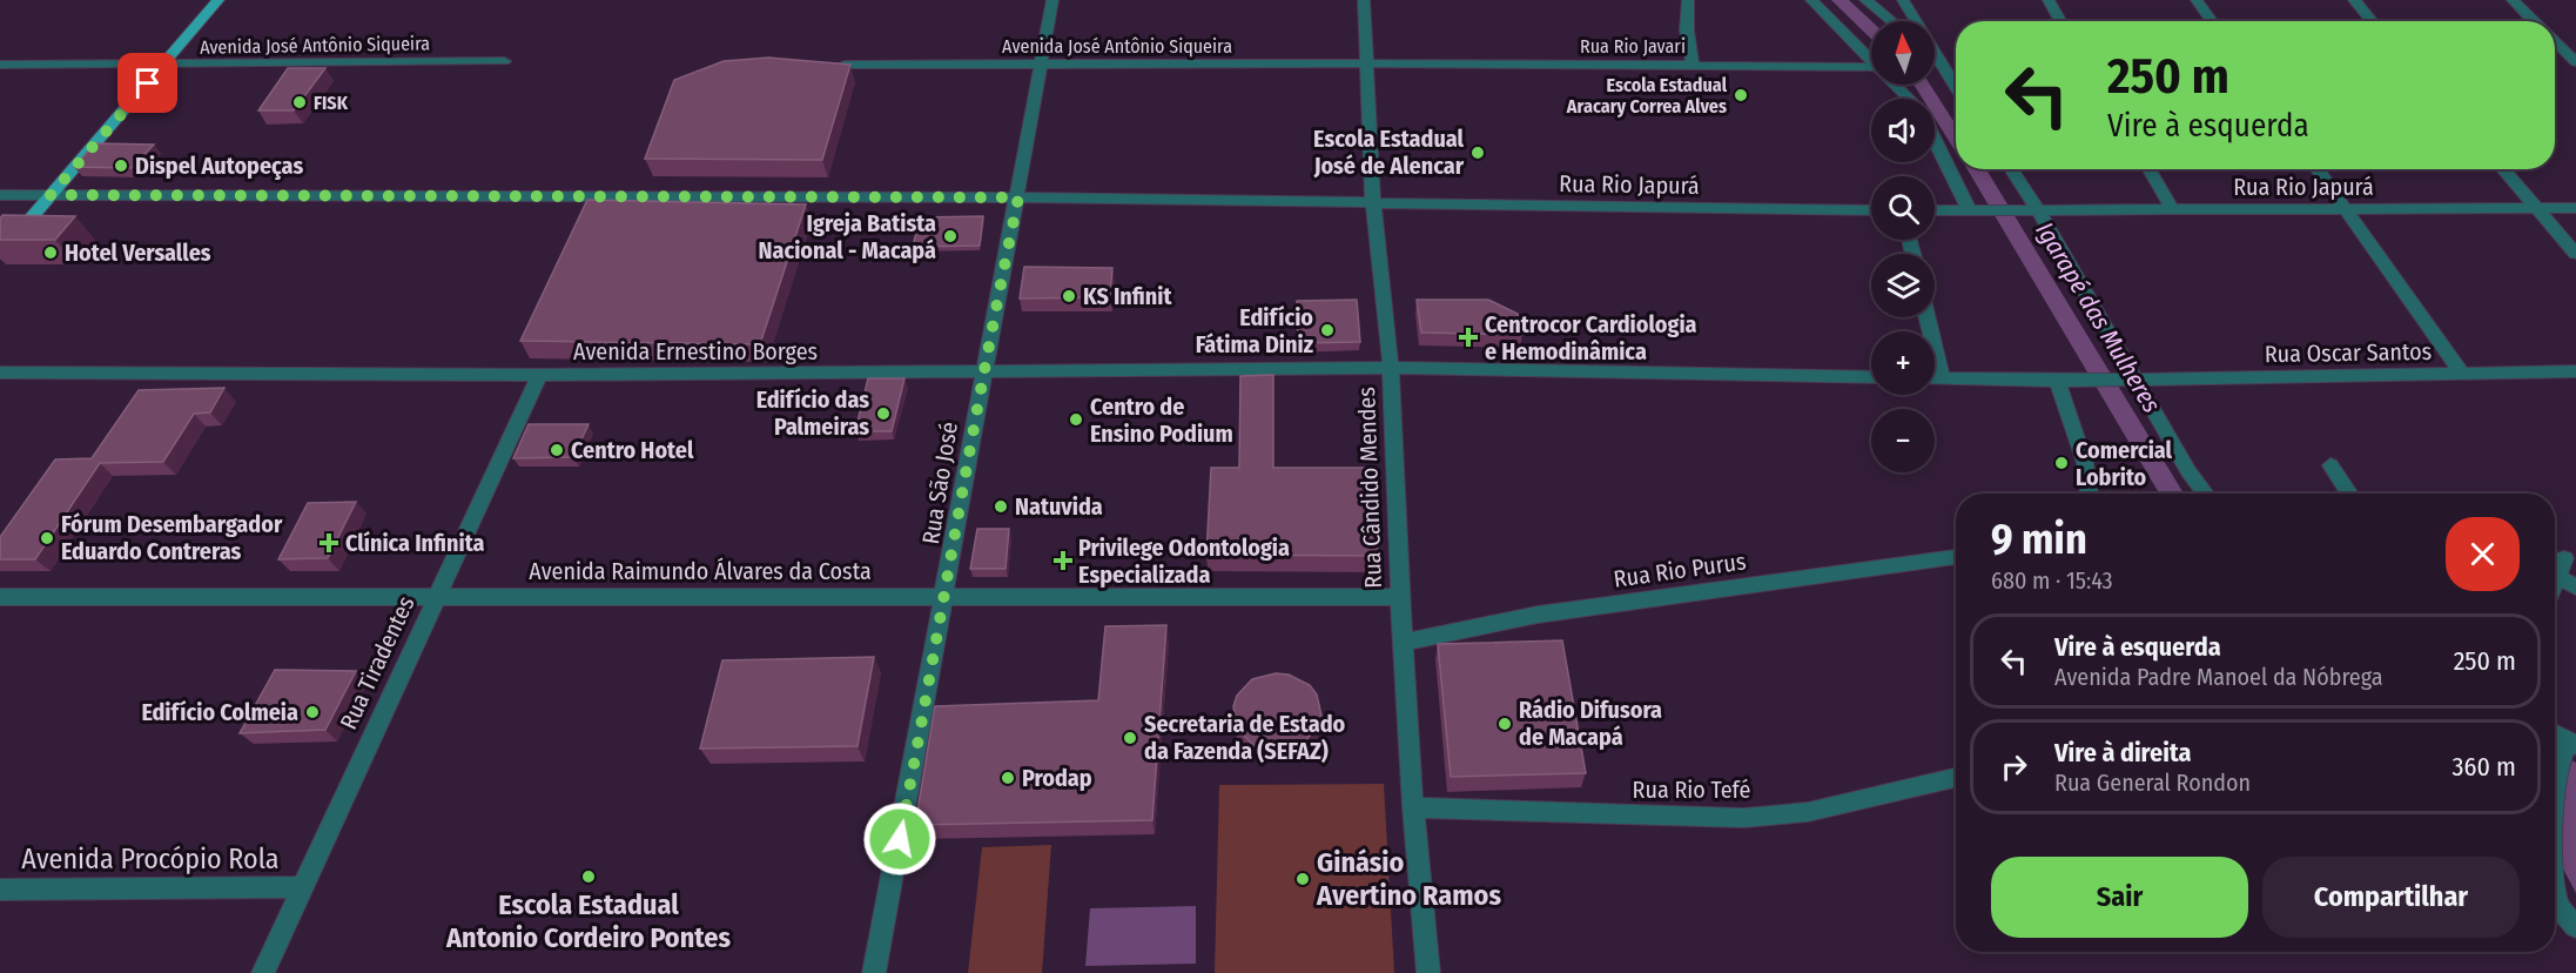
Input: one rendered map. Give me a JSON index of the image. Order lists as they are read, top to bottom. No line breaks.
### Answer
{"streets":{"street":["Avenida José Antônio Siqueira","Rua Rio Javari","Rua Rio Japurá","Avenida Ernestino Borges","Rua Oscar Santos","Rua São José","Rua Cândido Mendes","Rua Rio Purus","Avenida Raimundo Álvares da Costa","Rua Tiradentes","Rua Rio Tefé","Avenida Procópio Rola"]},"crossings":[["Avenida José Antônio Siqueira","Rua Rio Javari"],["Avenida José Antônio Siqueira","Rua São José"],["Avenida José Antônio Siqueira","Rua Cândido Mendes"],["Rua Rio Japurá","Rua São José"],["Rua Rio Japurá","Rua Cândido Mendes"],["Avenida Ernestino Borges","Rua São José"],["Avenida Ernestino Borges","Rua Cândido Mendes"],["Avenida Ernestino Borges","Rua Tiradentes"],["Rua São José","Avenida Raimundo Álvares da Costa"],["Rua Cândido Mendes","Rua Rio Purus"],["Rua Cândido Mendes","Avenida Raimundo Álvares da Costa"],["Rua Cândido Mendes","Rua Rio Tefé"],["Avenida Raimundo Álvares da Costa","Rua Tiradentes"],["Rua Tiradentes","Avenida Procópio Rola"]],"water":["Igarapé das Mulheres"],"places":{"other":["Escola Estadual Aracary Correa Alves","FISK","Escola Estadual José de Alencar","Dispel Autopeças","Igreja Batista Nacional - Macapá","Hotel Versalles","KS Infinit","Edifício Fátima Diniz","Edifício das Palmeiras","Centro de Ensino Podium","Centro Hotel","Comercial Lobrito","Natuvida","Fórum Desembargador Eduardo Contreras","Edifício Colmeia","Rádio Difusora de Macapá","Secretaria de Estado da Fazenda (SEFAZ)","Prodap","Escola Estadual Antonio Cordeiro Pontes","Ginásio Avertino Ramos"],"health":["Centrocor Cardiologia e Hemodinâmica","Clínica Infinita","Privilege Odontologia Especializada"]},"north":"top","page":{"map_buttons":["+","−"],"turn":["250 m","Vire à esquerda"],"heading":["9 min","680 m · 15:43"],"list":[{"name":"Vire à esquerda","note":"Avenida Padre Manoel da Nóbrega","value":"250 m"},{"name":"Vire à direita","note":"Rua General Rondon","value":"360 m"}],"buttons":["Sair","Compartilhar"]}}
